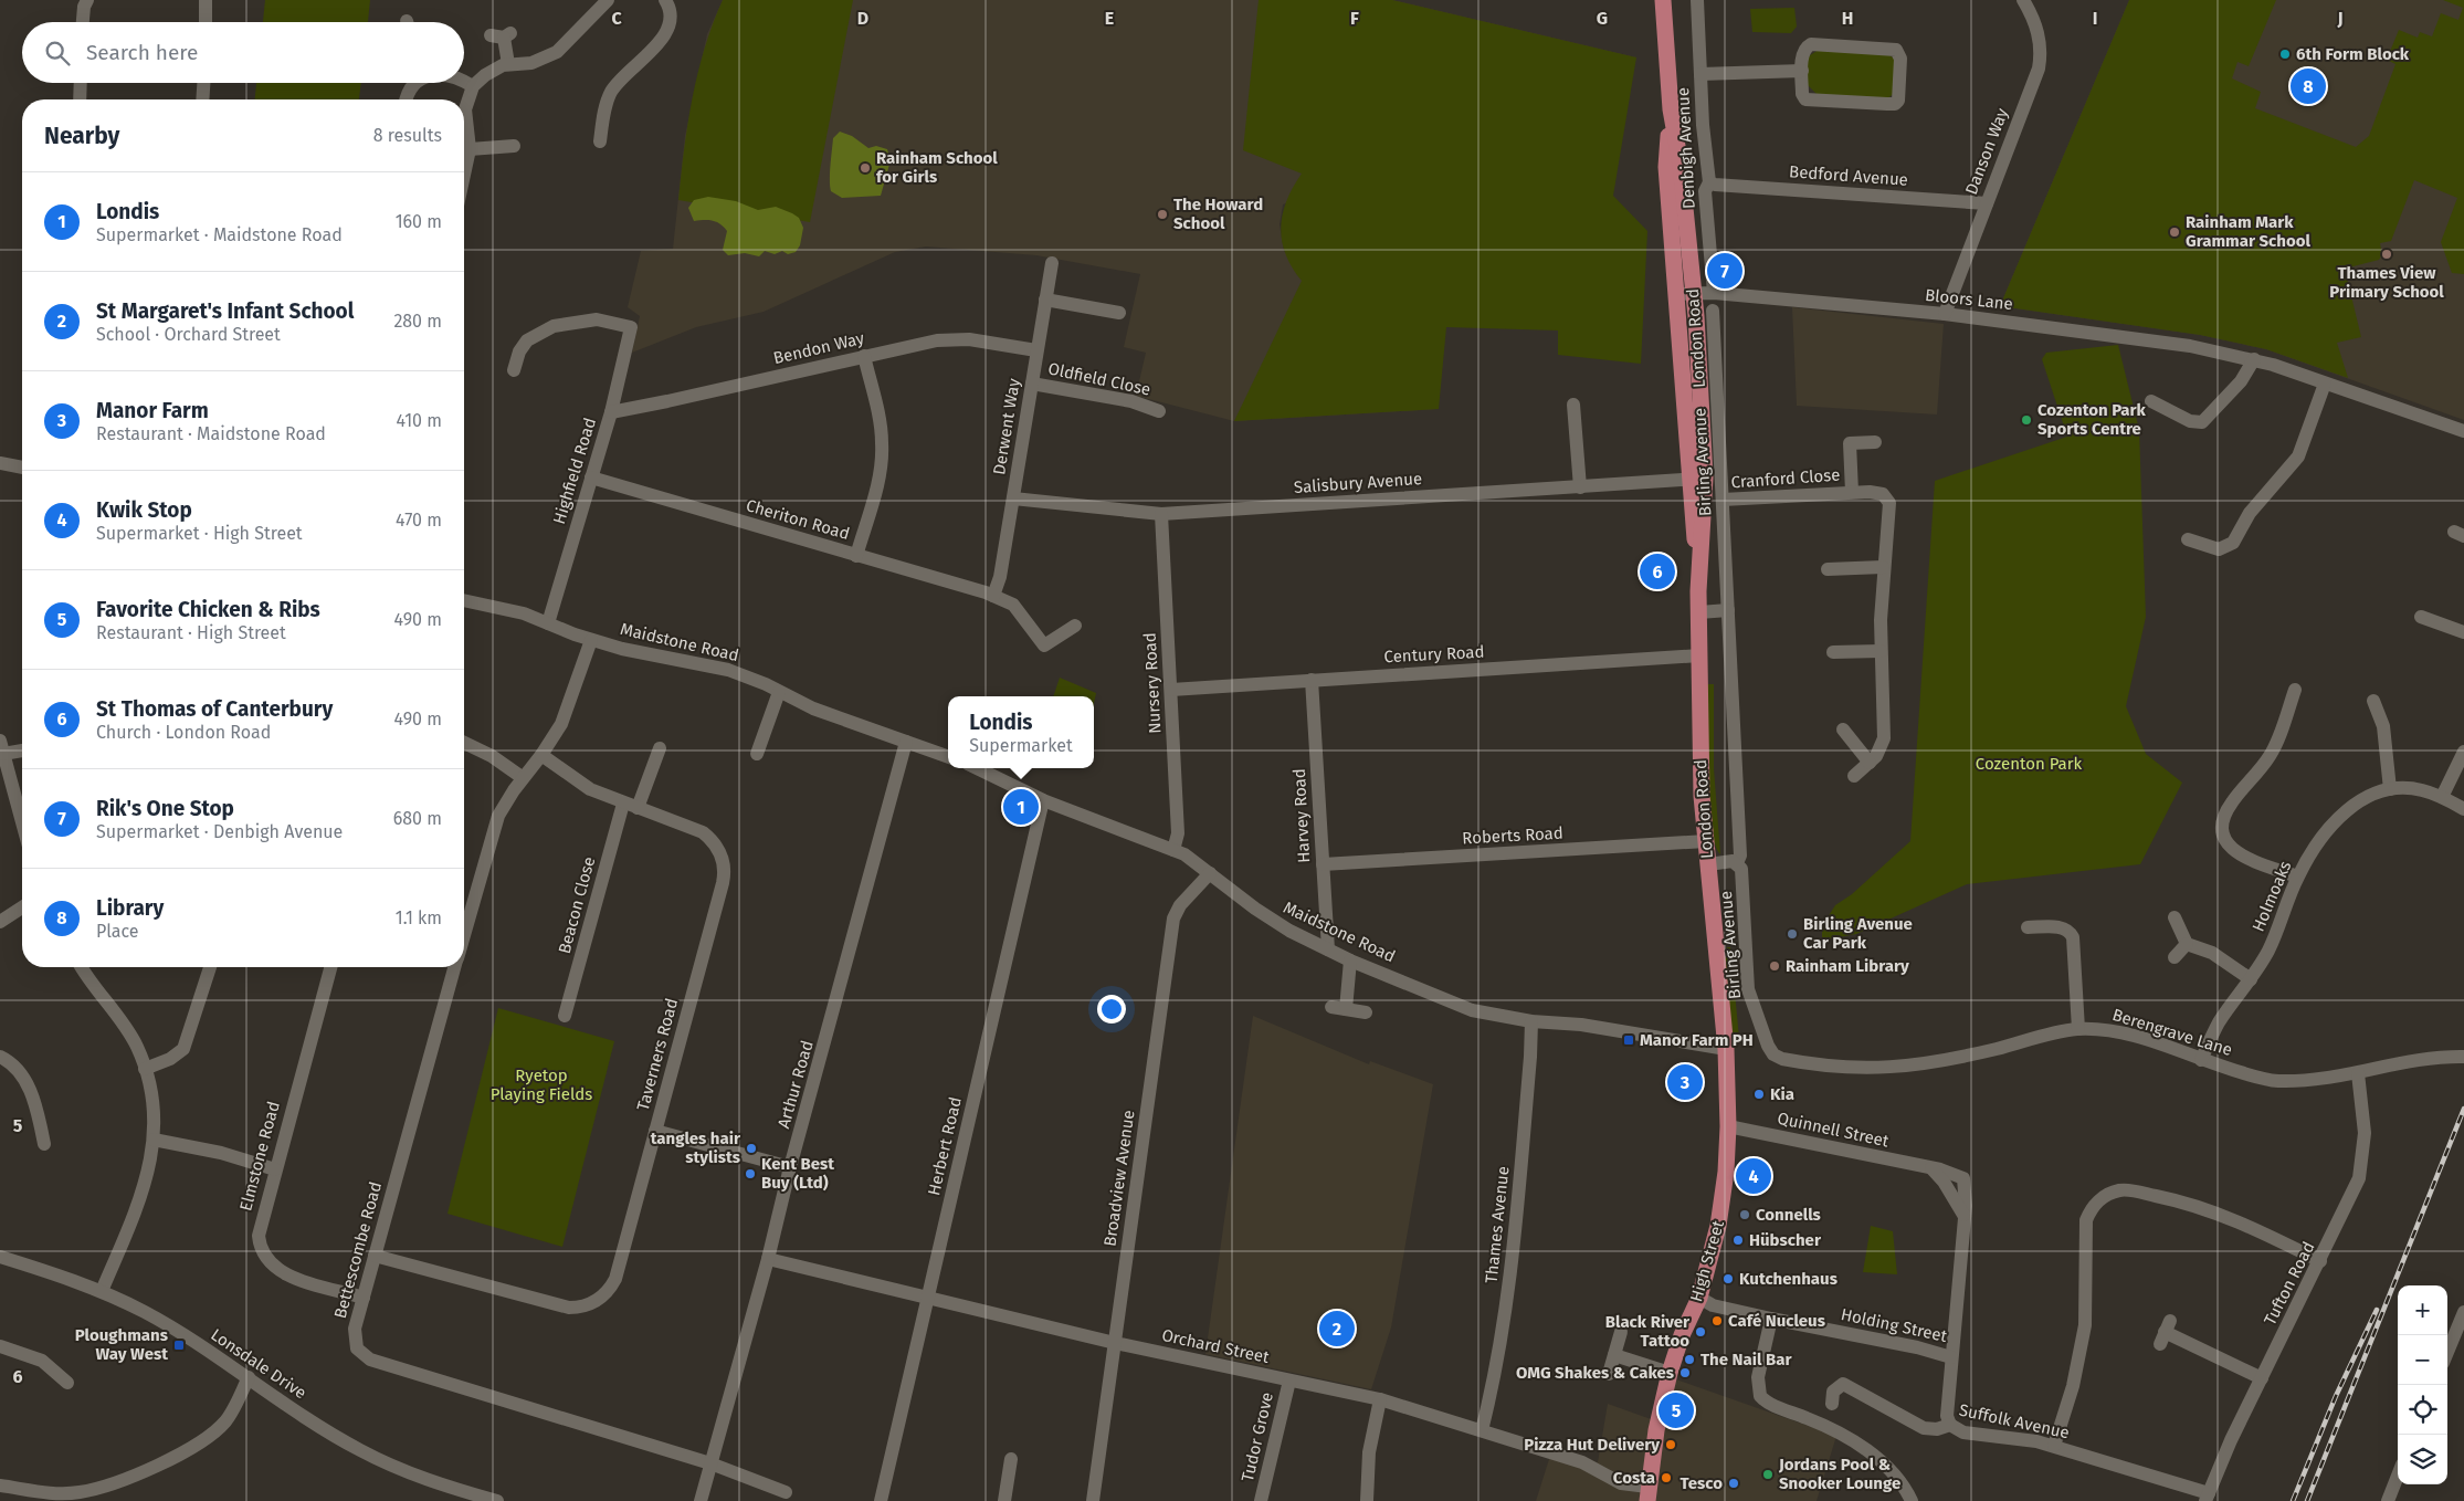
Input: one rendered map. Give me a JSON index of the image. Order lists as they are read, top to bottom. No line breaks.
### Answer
{"streets":{"main road":["London Road","High Street"],"street":["Denbigh Avenue","Danson Way","Bedford Avenue","Bloors Lane","Bendon Way","Oldfield Close","Derwent Way","Birling Avenue","Highfield Road","Cranford Close","Salisbury Avenue","Cheriton Road","Maidstone Road","Century Road","Nursery Road","Harvey Road","Roberts Road","Holmoaks","Beacon Close","Berengrave Lane","Taverners Road","Arthur Road","Quinnell Street","Herbert Road","Elmstone Road","Broadview Avenue","Thames Avenue","Bettescombe Road","Tufton Road","Holding Street","Orchard Street","Lonsdale Drive","Suffolk Avenue","Tudor Grove"]},"crossings":[["Denbigh Avenue","Bedford Avenue"],["Denbigh Avenue","Bloors Lane"],["Danson Way","Bedford Avenue"],["Danson Way","Bloors Lane"],["Bloors Lane","London Road"],["London Road","Salisbury Avenue"],["London Road","Maidstone Road"],["London Road","Century Road"],["London Road","Roberts Road"],["London Road","High Street"],["Bendon Way","Derwent Way"],["Bendon Way","Highfield Road"],["Oldfield Close","Derwent Way"],["Derwent Way","Salisbury Avenue"],["Derwent Way","Cheriton Road"],["Birling Avenue","Cranford Close"],["Birling Avenue","Berengrave Lane"],["Highfield Road","Cheriton Road"],["Highfield Road","Maidstone Road"],["Salisbury Avenue","Nursery Road"],["Maidstone Road","Nursery Road"],["Maidstone Road","Harvey Road"],["Maidstone Road","Arthur Road"],["Maidstone Road","Herbert Road"],["Maidstone Road","Broadview Avenue"],["Maidstone Road","Thames Avenue"],["Maidstone Road","Bettescombe Road"],["Maidstone Road","High Street"],["Century Road","Nursery Road"],["Century Road","Harvey Road"],["Harvey Road","Roberts Road"],["Holmoaks","Berengrave Lane"],["Beacon Close","Taverners Road"],["Berengrave Lane","Tufton Road"],["Taverners Road","Bettescombe Road"],["Arthur Road","Bettescombe Road"],["Arthur Road","Orchard Street"],["Quinnell Street","High Street"],["Quinnell Street","Holding Street"],["Herbert Road","Orchard Street"],["Elmstone Road","Bettescombe Road"],["Broadview Avenue","Orchard Street"],["Thames Avenue","Orchard Street"],["High Street","Holding Street"],["High Street","Orchard Street"],["Tufton Road","Suffolk Avenue"],["Orchard Street","Tudor Grove"]],"parks":["Cozenton Park","Ryetop Playing Fields"],"places":{"other":["6th Form Block","Rainham School for Girls","The Howard School","Rainham Mark Grammar School","Thames View Primary School","Cozenton Park Sports Centre","Birling Avenue Car Park","Rainham Library","Kia","tangles hair stylists","Kent Best Buy (Ltd)","Connells","Hübscher","Kutchenhaus","Café Nucleus","Black River Tattoo","The Nail Bar","OMG Shakes & Cakes","Pizza Hut Delivery","Jordans Pool & Snooker Lounge","Costa","Tesco"],"transit":["Manor Farm PH","Ploughmans Way West"]},"page":{"search":"Search here","pins":["8","7","6","1","3","4","2","5"],"heading":["Nearby","8 results"],"list":[{"mark":"1","name":"Londis","note":"Supermarket · Maidstone Road","value":"160 m"},{"mark":"2","name":"St Margaret's Infant School","note":"School · Orchard Street","value":"280 m"},{"mark":"3","name":"Manor Farm","note":"Restaurant · Maidstone Road","value":"410 m"},{"mark":"4","name":"Kwik Stop","note":"Supermarket · High Street","value":"470 m"},{"mark":"5","name":"Favorite Chicken & Ribs","note":"Restaurant · High Street","value":"490 m"},{"mark":"6","name":"St Thomas of Canterbury","note":"Church · London Road","value":"490 m"},{"mark":"7","name":"Rik's One Stop","note":"Supermarket · Denbigh Avenue","value":"680 m"},{"mark":"8","name":"Library","note":"Place","value":"1.1 km"}],"popup":["Londis","Supermarket"],"map_buttons":["+","−"]},"grid":{"columns":["C","D","E","F","G","H","I","J"],"rows":["5","6"]}}
